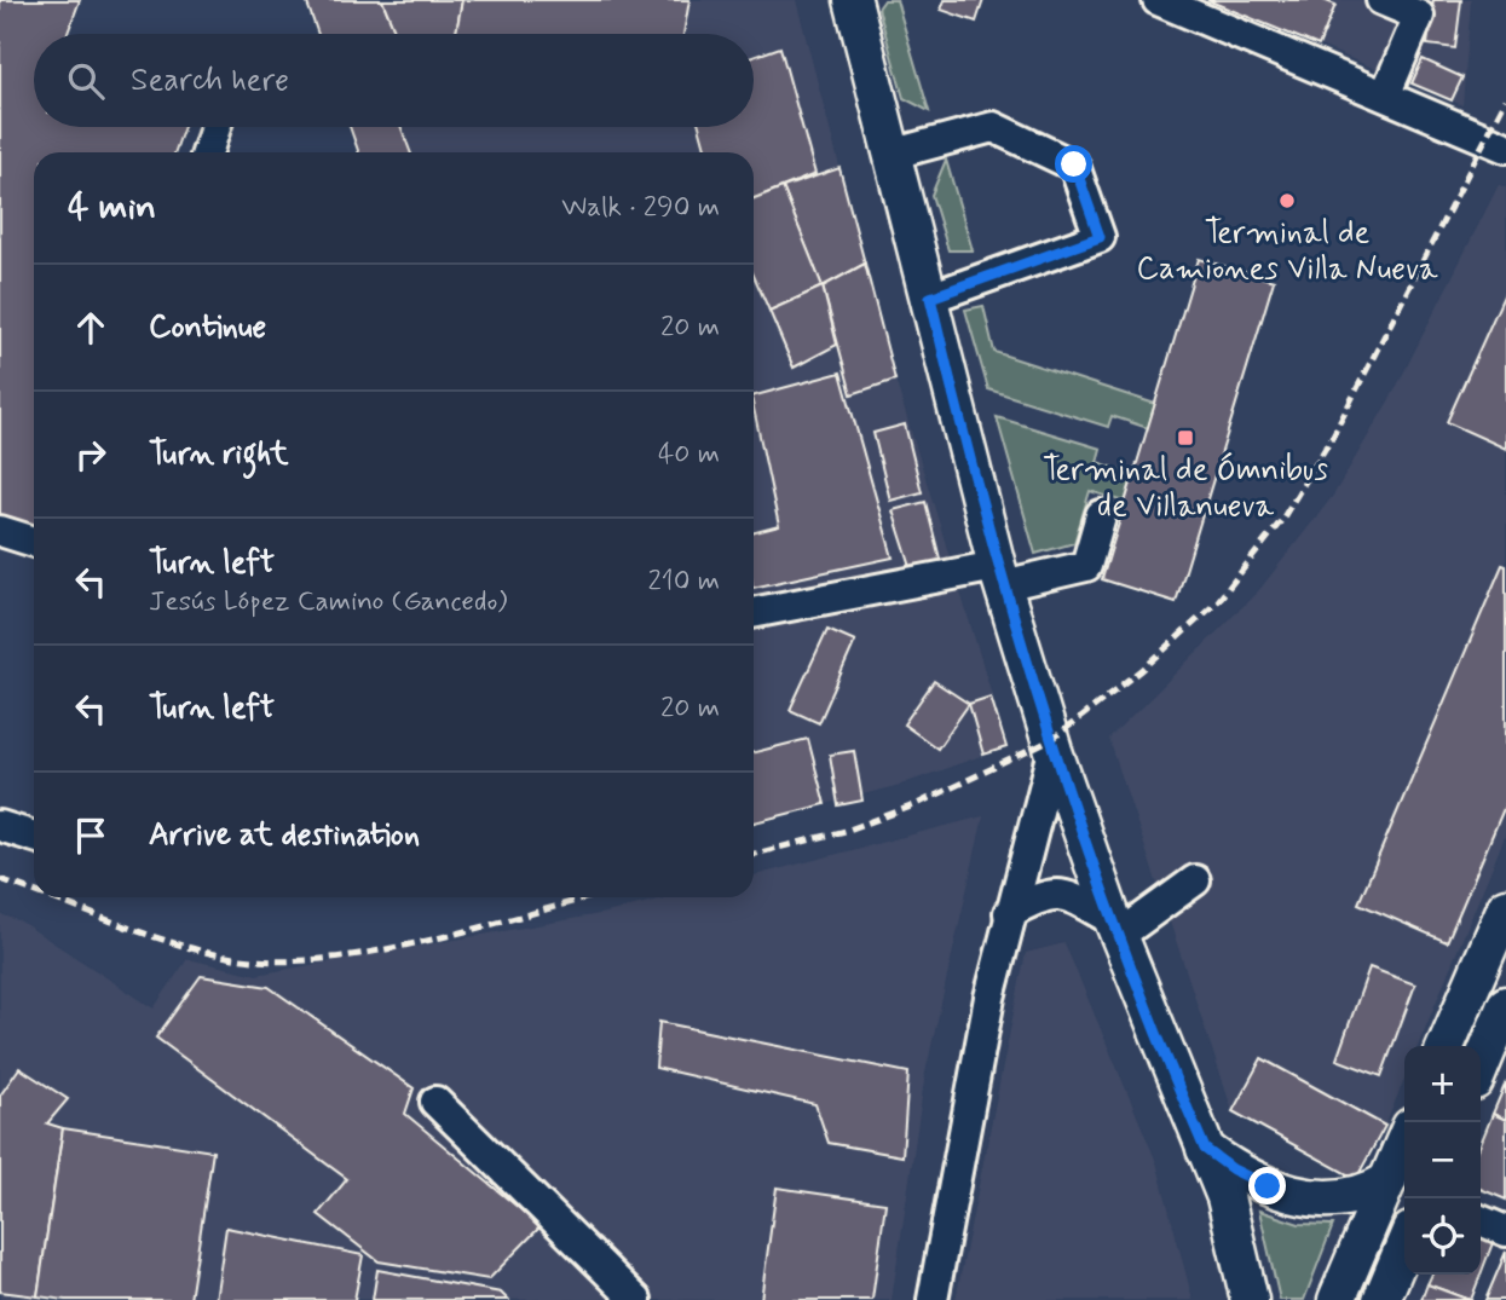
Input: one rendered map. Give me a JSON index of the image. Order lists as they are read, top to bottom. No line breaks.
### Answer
{"places":{"other":["Terminal de Camiones Villa Nueva"],"transit":["Terminal de Ómnibus de Villanueva"]},"page":{"search":"Search here","heading":["4 min","Walk · 290 m"],"list":[["Continue","20 m"],["Turn right","40 m"],["Turn left","Jesús López Camino (Gancedo)","210 m"],["Turn left","20 m"],"Arrive at destination"],"map_buttons":["+","−"]}}
